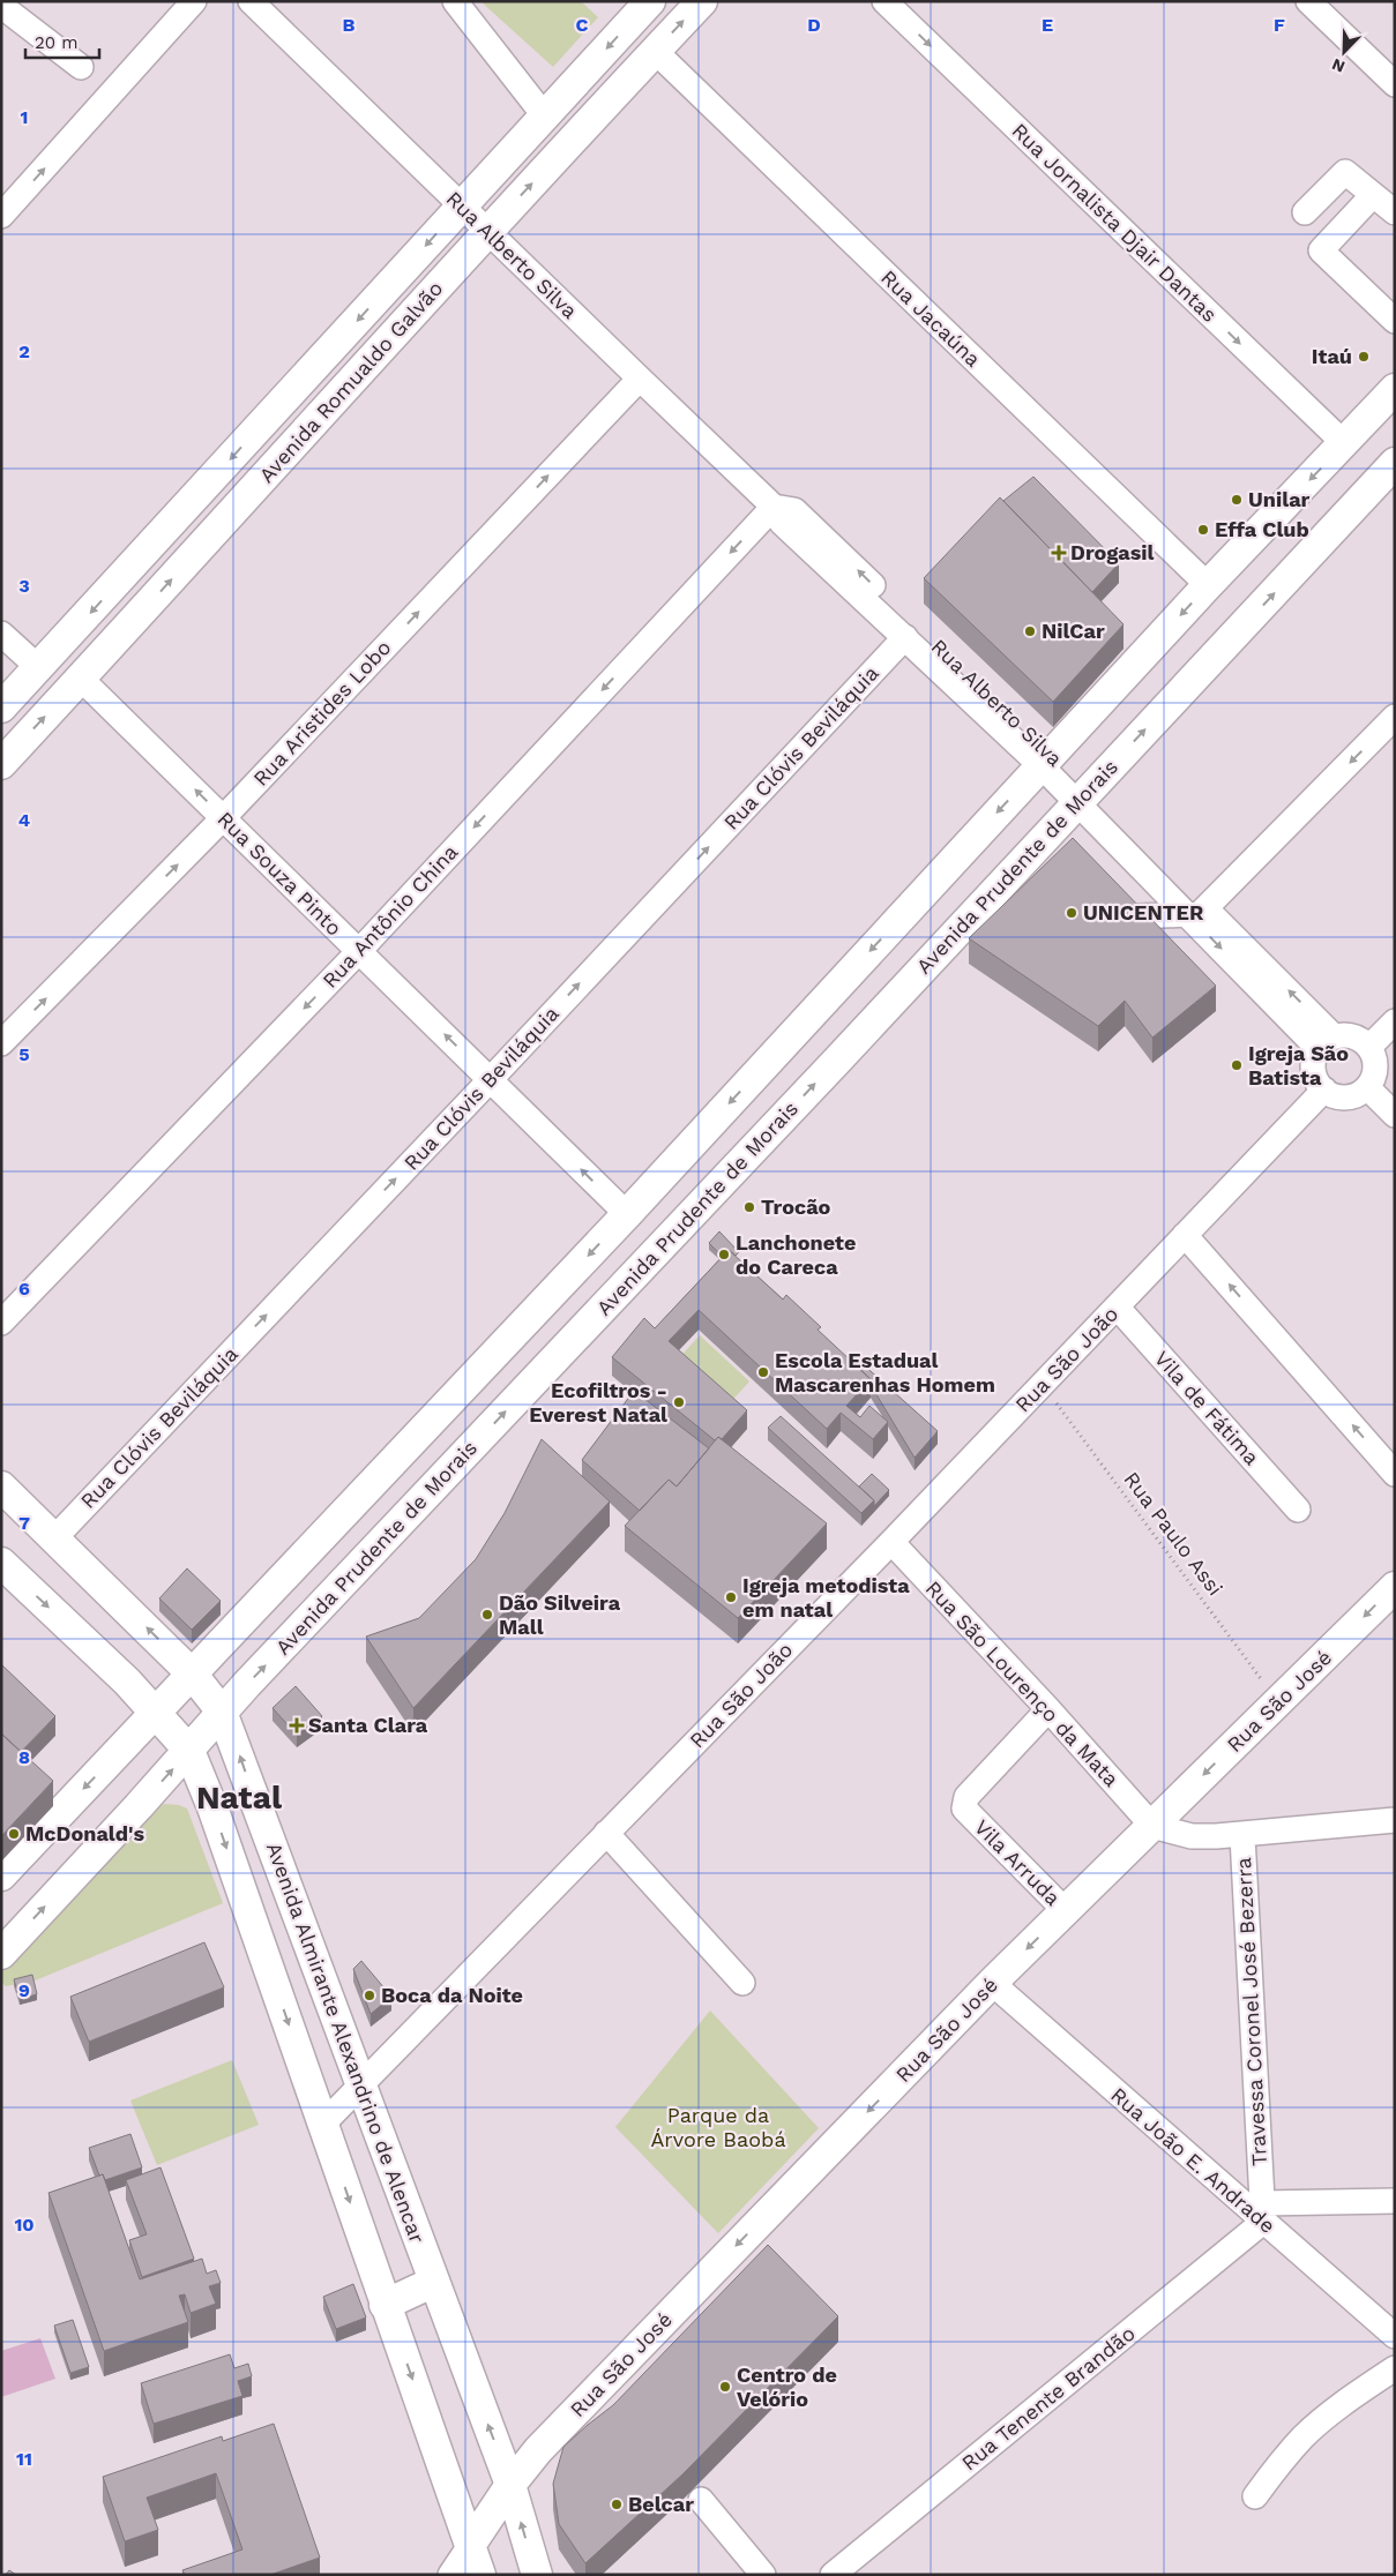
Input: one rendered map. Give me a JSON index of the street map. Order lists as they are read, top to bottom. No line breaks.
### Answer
{"streets":{"main road":["Avenida Romualdo Galvão","Avenida Prudente de Morais","Rua São José","Avenida Almirante Alexandrino de Alencar"],"street":["Rua Jornalista Djair Dantas","Rua Alberto Silva","Rua Jacaúna","Rua Aristides Lobo","Rua Clóvis Beviláquia","Rua Souza Pinto","Rua Antônio China","Rua São João","Vila de Fátima","Rua São Lourenço da Mata","Vila Arruda","Travessa Coronel José Bezerra","Rua João E. Andrade","Rua Tenente Brandão"],"path":["Rua Paulo Assi"]},"crossings":[["Rua Alberto Silva","Avenida Romualdo Galvão"],["Rua Alberto Silva","Rua Aristides Lobo"],["Rua Alberto Silva","Rua Clóvis Beviláquia"],["Rua Alberto Silva","Avenida Prudente de Morais"],["Rua Alberto Silva","Rua Antônio China"],["Rua Alberto Silva","Rua São João"],["Rua Jacaúna","Avenida Romualdo Galvão"],["Avenida Romualdo Galvão","Rua Souza Pinto"],["Rua Aristides Lobo","Rua Souza Pinto"],["Rua Clóvis Beviláquia","Rua Souza Pinto"],["Rua Clóvis Beviláquia","Avenida Almirante Alexandrino de Alencar"],["Avenida Prudente de Morais","Avenida Almirante Alexandrino de Alencar"],["Rua Souza Pinto","Rua Antônio China"],["Rua São João","Vila de Fátima"],["Rua São João","Rua Paulo Assi"],["Rua São João","Rua São Lourenço da Mata"],["Rua São João","Avenida Almirante Alexandrino de Alencar"],["Rua Paulo Assi","Rua São José"],["Rua São Lourenço da Mata","Rua São José"],["Rua São Lourenço da Mata","Vila Arruda"],["Rua São José","Vila Arruda"],["Rua São José","Avenida Almirante Alexandrino de Alencar"],["Rua São José","Rua João E. Andrade"],["Travessa Coronel José Bezerra","Rua João E. Andrade"],["Travessa Coronel José Bezerra","Rua Tenente Brandão"],["Rua João E. Andrade","Rua Tenente Brandão"]],"one_way":["Rua Jornalista Djair Dantas","Rua Aristides Lobo","Rua Clóvis Beviláquia","Rua Souza Pinto","Rua Antônio China","Rua São José"],"districts":["Natal"],"parks":["Parque da Árvore Baobá"],"places":{"other":["Itaú","Unilar","Effa Club","NilCar","UNICENTER","Igreja São Batista","Trocão","Lanchonete do Careca","Escola Estadual Mascarenhas Homem","Ecofiltros - Everest Natal","Igreja metodista em natal","Dão Silveira Mall","McDonald's","Boca da Noite","Centro de Velório","Belcar"],"health":["Drogasil","Santa Clara"]},"scale_bar":"20 m","north":"bottom left","grid":{"columns":["B","C","D","E","F"],"rows":["1","2","3","4","5","6","7","8","9","10","11"]}}
